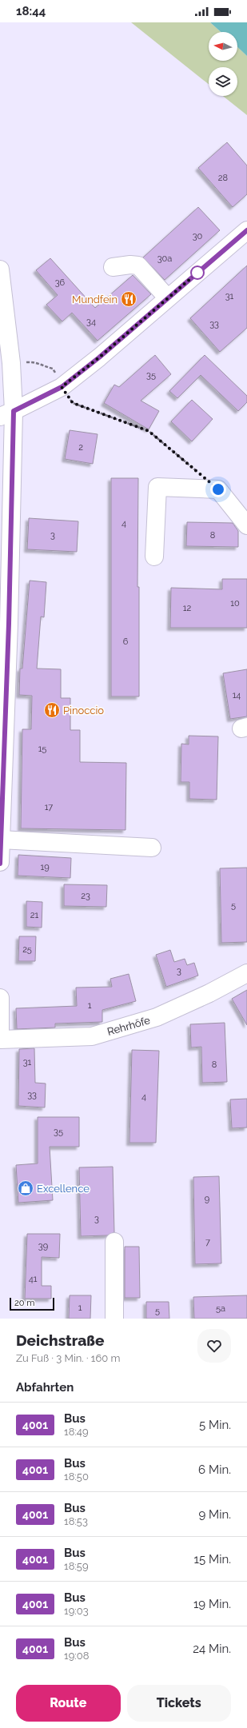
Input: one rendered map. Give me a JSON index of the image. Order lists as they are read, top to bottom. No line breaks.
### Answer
{"streets":{"main road":["Rehrhöfe"]},"places":{"restaurant":["Mundfein","Pinoccio"],"shop":["Excellence"]},"lines":["bus line 4001"],"house_numbers":["28","30","30a","36","31","34","33","35","2","4","3","8","10","12","6","14","15","17","19","23","5","21","25","3","1","31","8","33","4","35","9","3","7","39","41","1","5a","5"],"scale_bar":"20 m","north":"left","page":{"status":"18:44","scale":"20 m","heading":[["Deichstraße","Zu Fuß · 3 Min. · 160 m"],"Abfahrten"],"list":[{"mark":"4001","name":"Bus","note":"18:49","value":"5 Min."},{"mark":"4001","name":"Bus","note":"18:50","value":"6 Min."},{"mark":"4001","name":"Bus","note":"18:53","value":"9 Min."},{"mark":"4001","name":"Bus","note":"18:59","value":"15 Min."},{"mark":"4001","name":"Bus","note":"19:03","value":"19 Min."},{"mark":"4001","name":"Bus","note":"19:08","value":"24 Min."}],"buttons":["Route","Tickets"]}}
